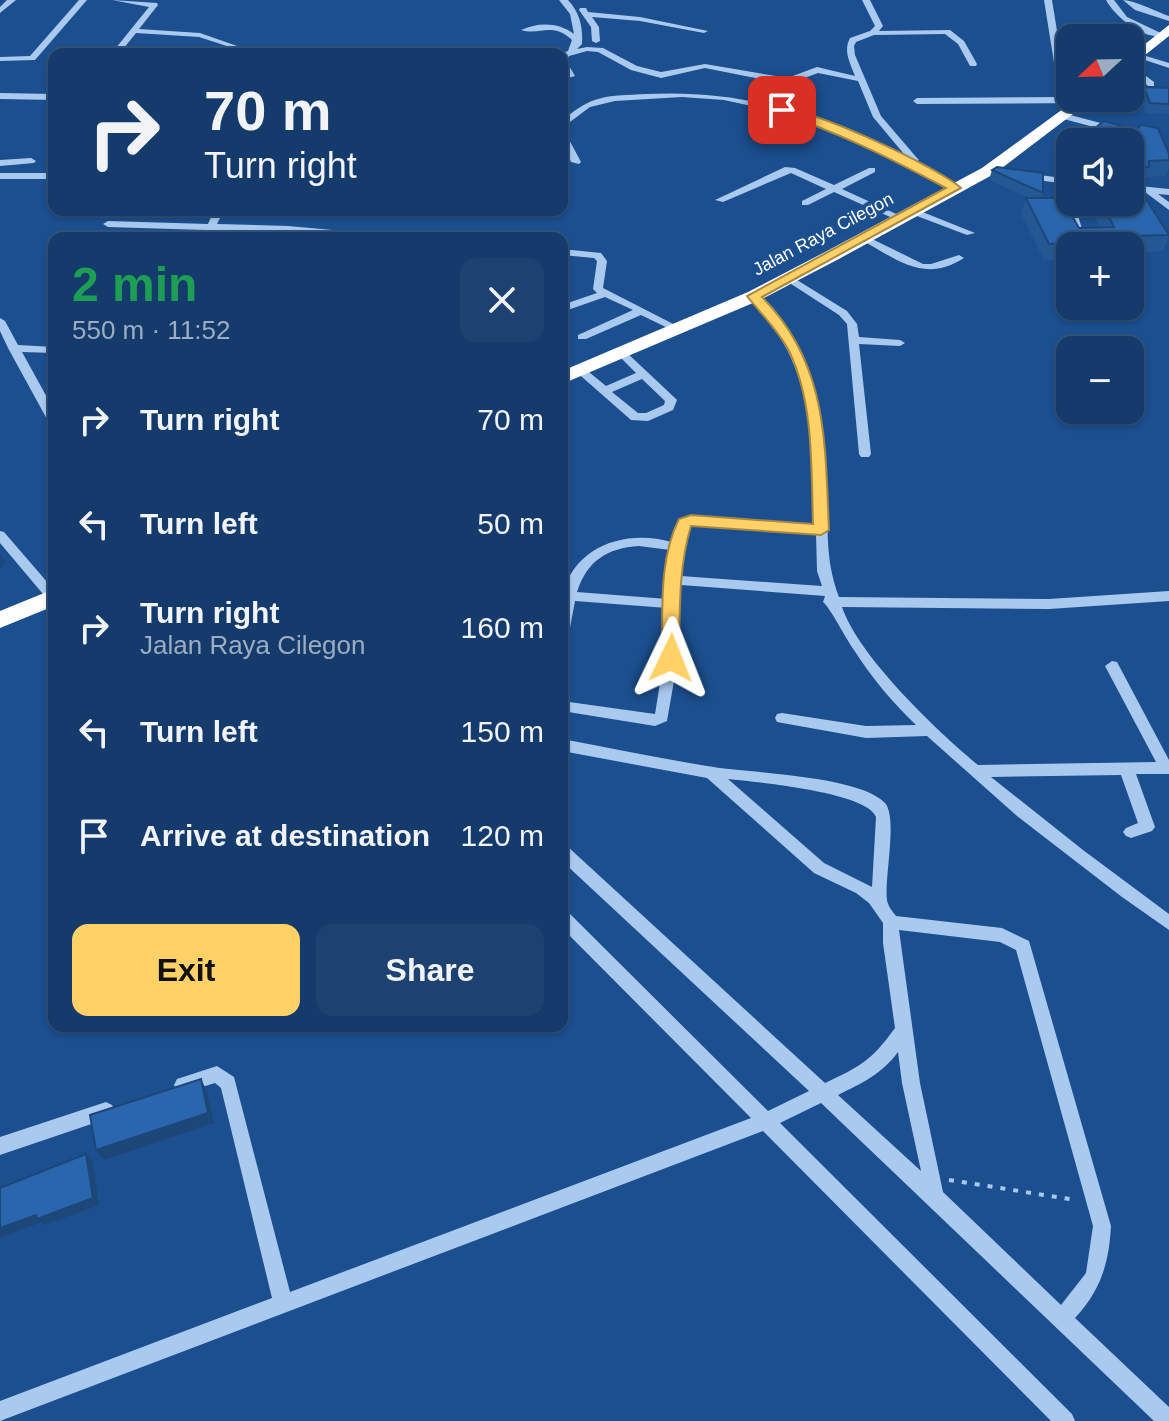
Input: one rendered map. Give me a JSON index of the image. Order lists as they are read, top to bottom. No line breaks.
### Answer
{"streets":{"highway":["Jalan Raya Cilegon"]},"north":"left","page":{"map_buttons":["+","−"],"turn":["70 m","Turn right"],"heading":["2 min","550 m · 11:52"],"list":[{"name":"Turn right","value":"70 m"},{"name":"Turn left","value":"50 m"},{"name":"Turn right","note":"Jalan Raya Cilegon","value":"160 m"},{"name":"Turn left","value":"150 m"},{"name":"Arrive at destination","value":"120 m"}],"buttons":["Exit","Share"]}}
